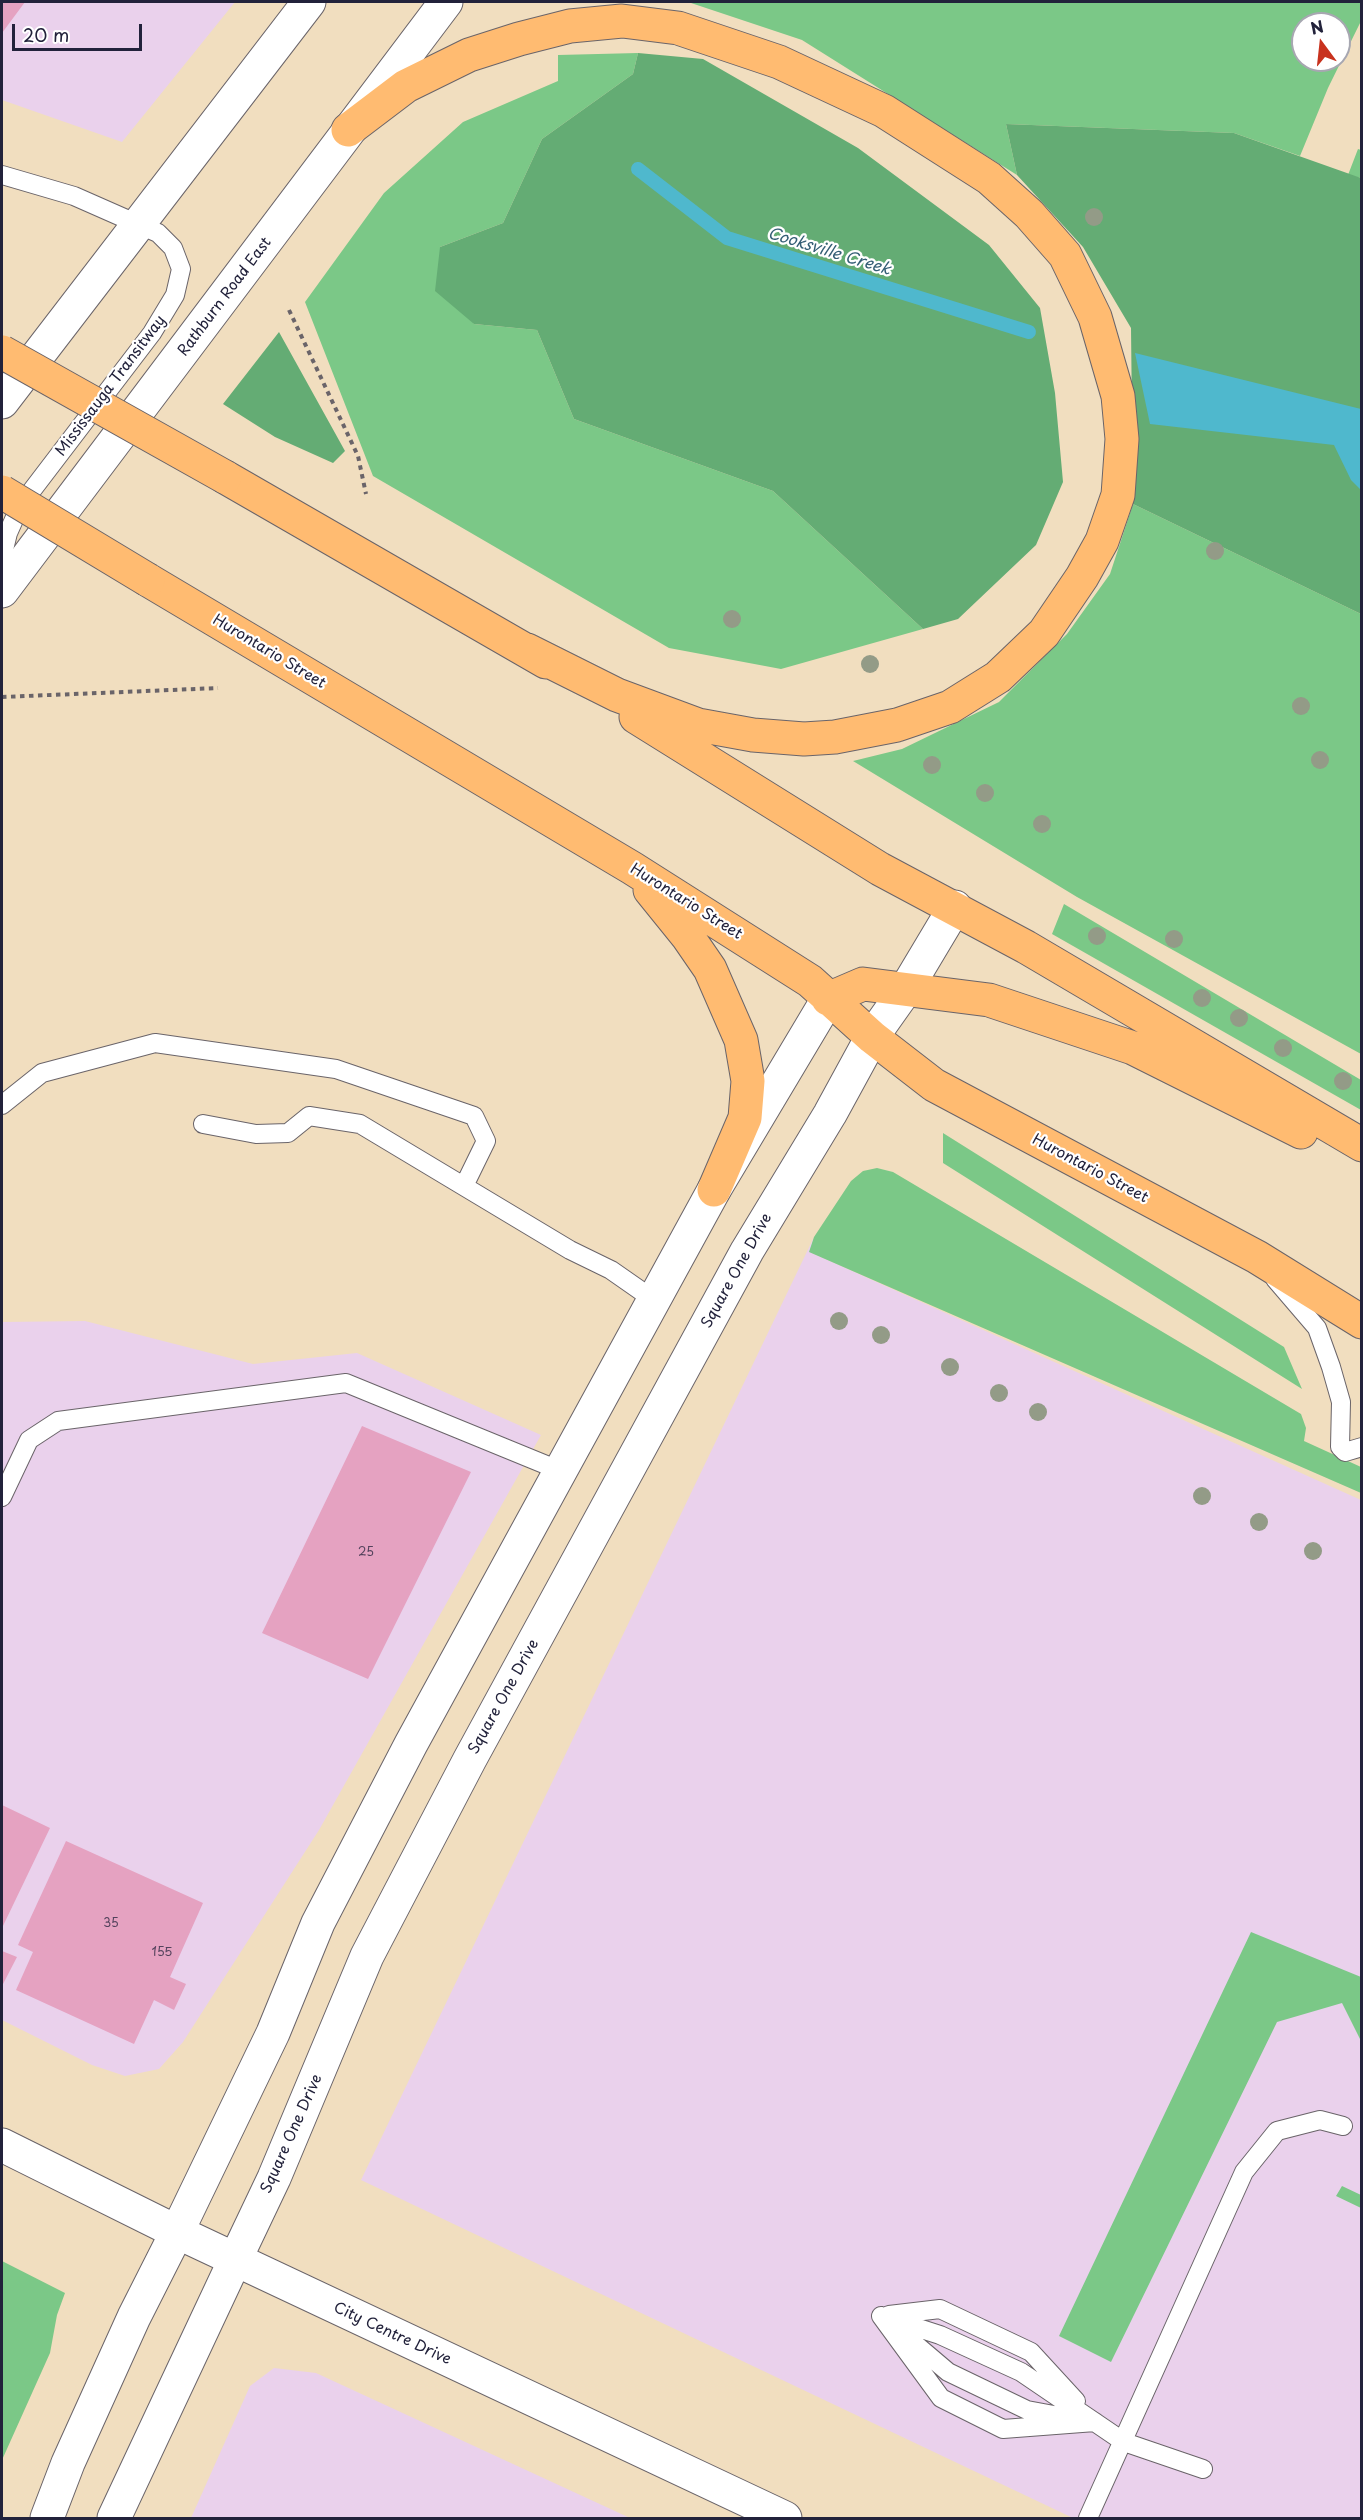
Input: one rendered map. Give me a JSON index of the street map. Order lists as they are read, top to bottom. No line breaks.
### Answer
{"streets":{"main road":["Hurontario Street"],"street":["Rathburn Road East","Square One Drive","City Centre Drive"],"lane":["Mississauga Transitway"]},"crossings":[["Hurontario Street","Square One Drive"],["Square One Drive","City Centre Drive"]],"water":["Cooksville Creek"],"house_numbers":["25","35","155"],"scale_bar":"20 m","north":"top"}
